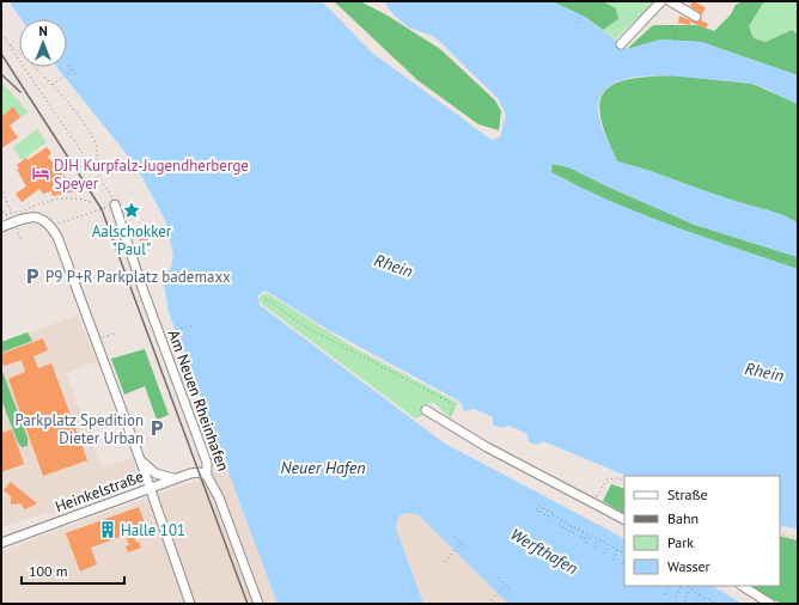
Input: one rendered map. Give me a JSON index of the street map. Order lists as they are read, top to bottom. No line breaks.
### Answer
{"streets":{"street":["Am Neuen Rheinhafen","Heinkelstraße"]},"crossings":[["Am Neuen Rheinhafen","Heinkelstraße"]],"water":["Rhein","Neuer Hafen","Werfthafen"],"places":{"hotel":["DJH Kurpfalz-Jugendherberge Speyer"],"place":["Aalschokker \"Paul\""],"parking":["P9 P+R Parkplatz bademaxx","Parkplatz Spedition Dieter Urban"],"building":["Halle 101"]},"legend":["Straße","Bahn","Park","Wasser"],"scale_bar":"100 m","north":"top"}
